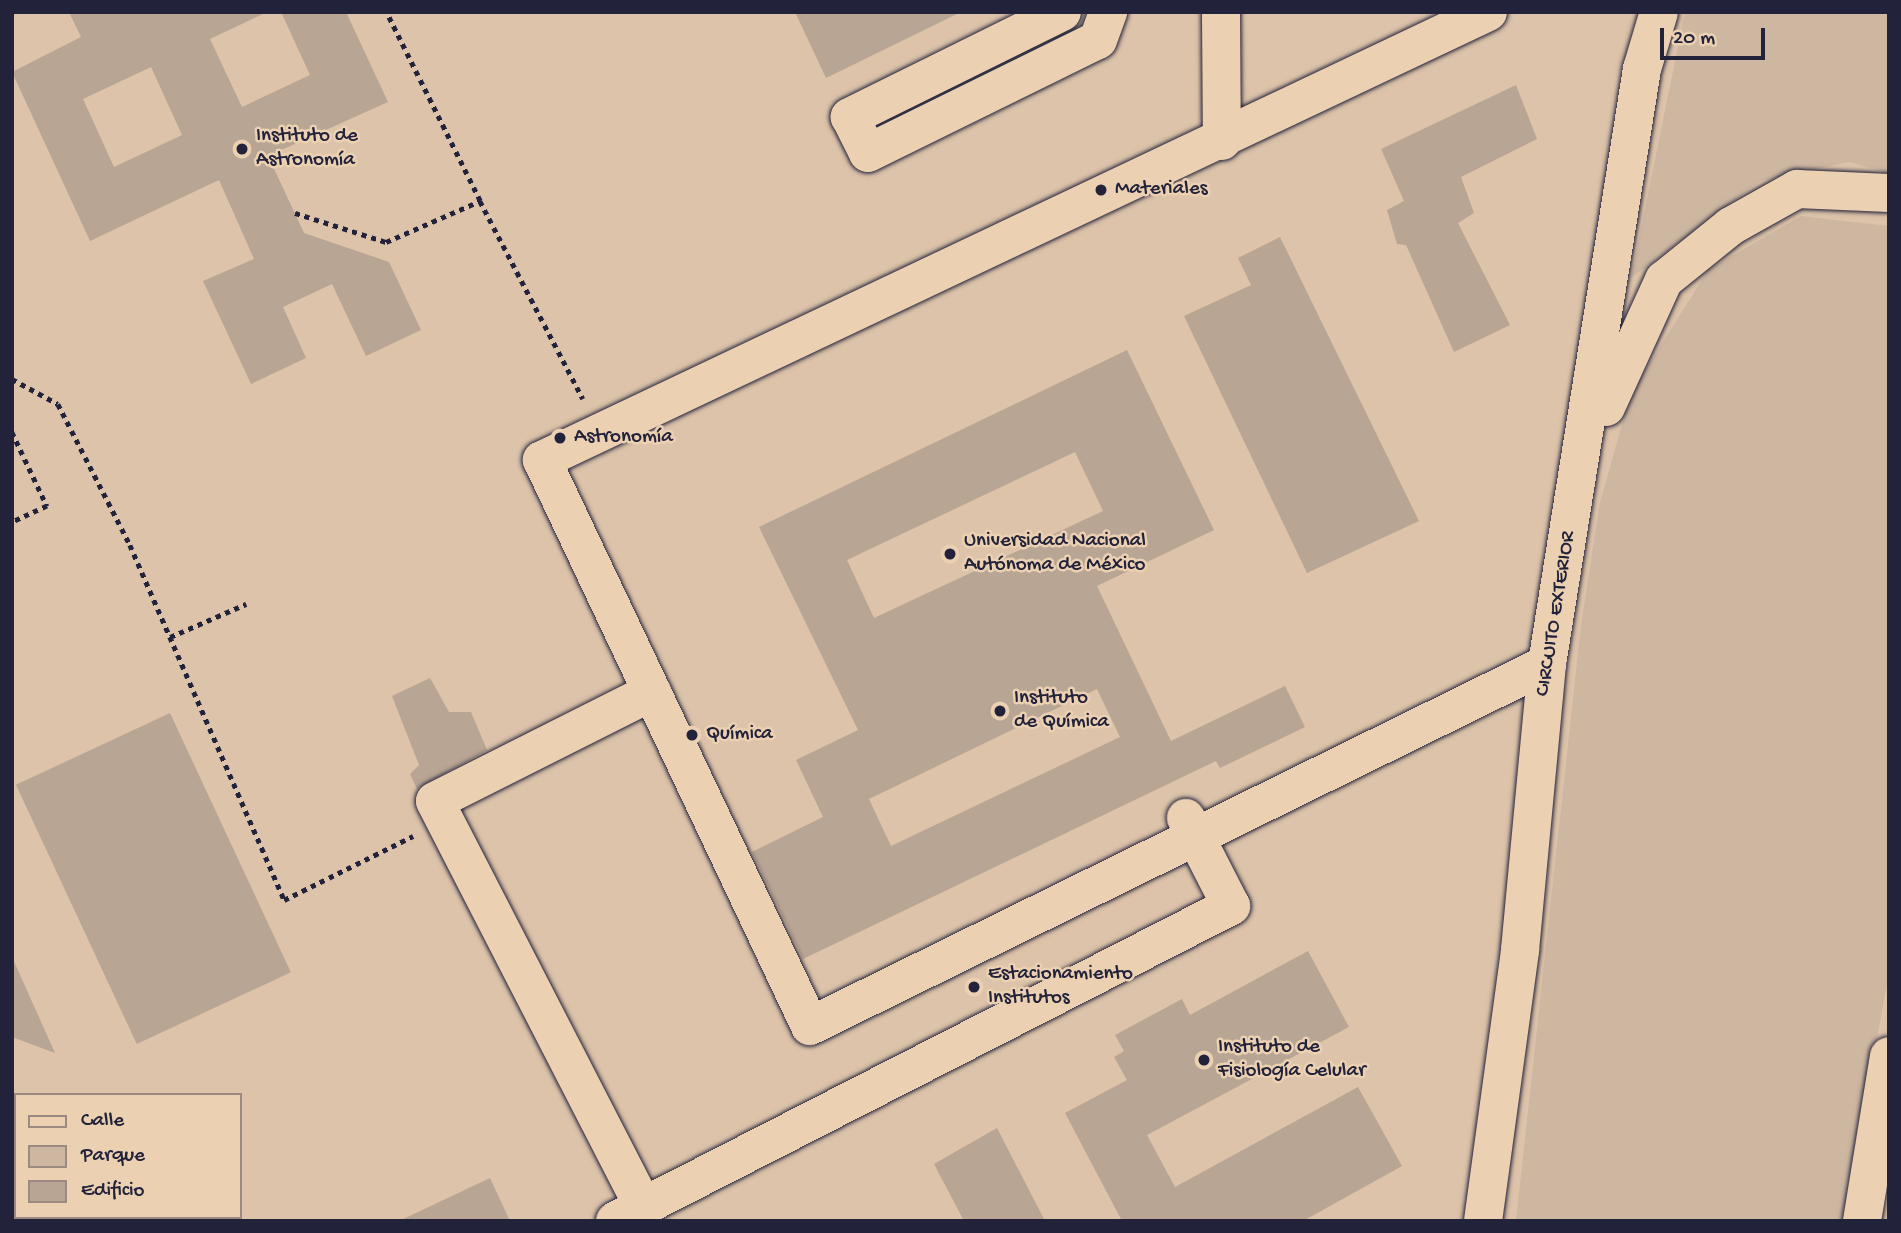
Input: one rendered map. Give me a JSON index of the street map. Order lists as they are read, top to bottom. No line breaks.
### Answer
{"streets":{"street":["CIRCUITO EXTERIOR"]},"places":["Instituto de Astronomía","Materiales","Astronomía","Universidad Nacional Autónoma de México","Instituto de Química","Química","Estacionamiento Institutos","Instituto de Fisiología Celular"],"legend":["Calle","Parque","Edificio"],"scale_bar":"20 m"}
